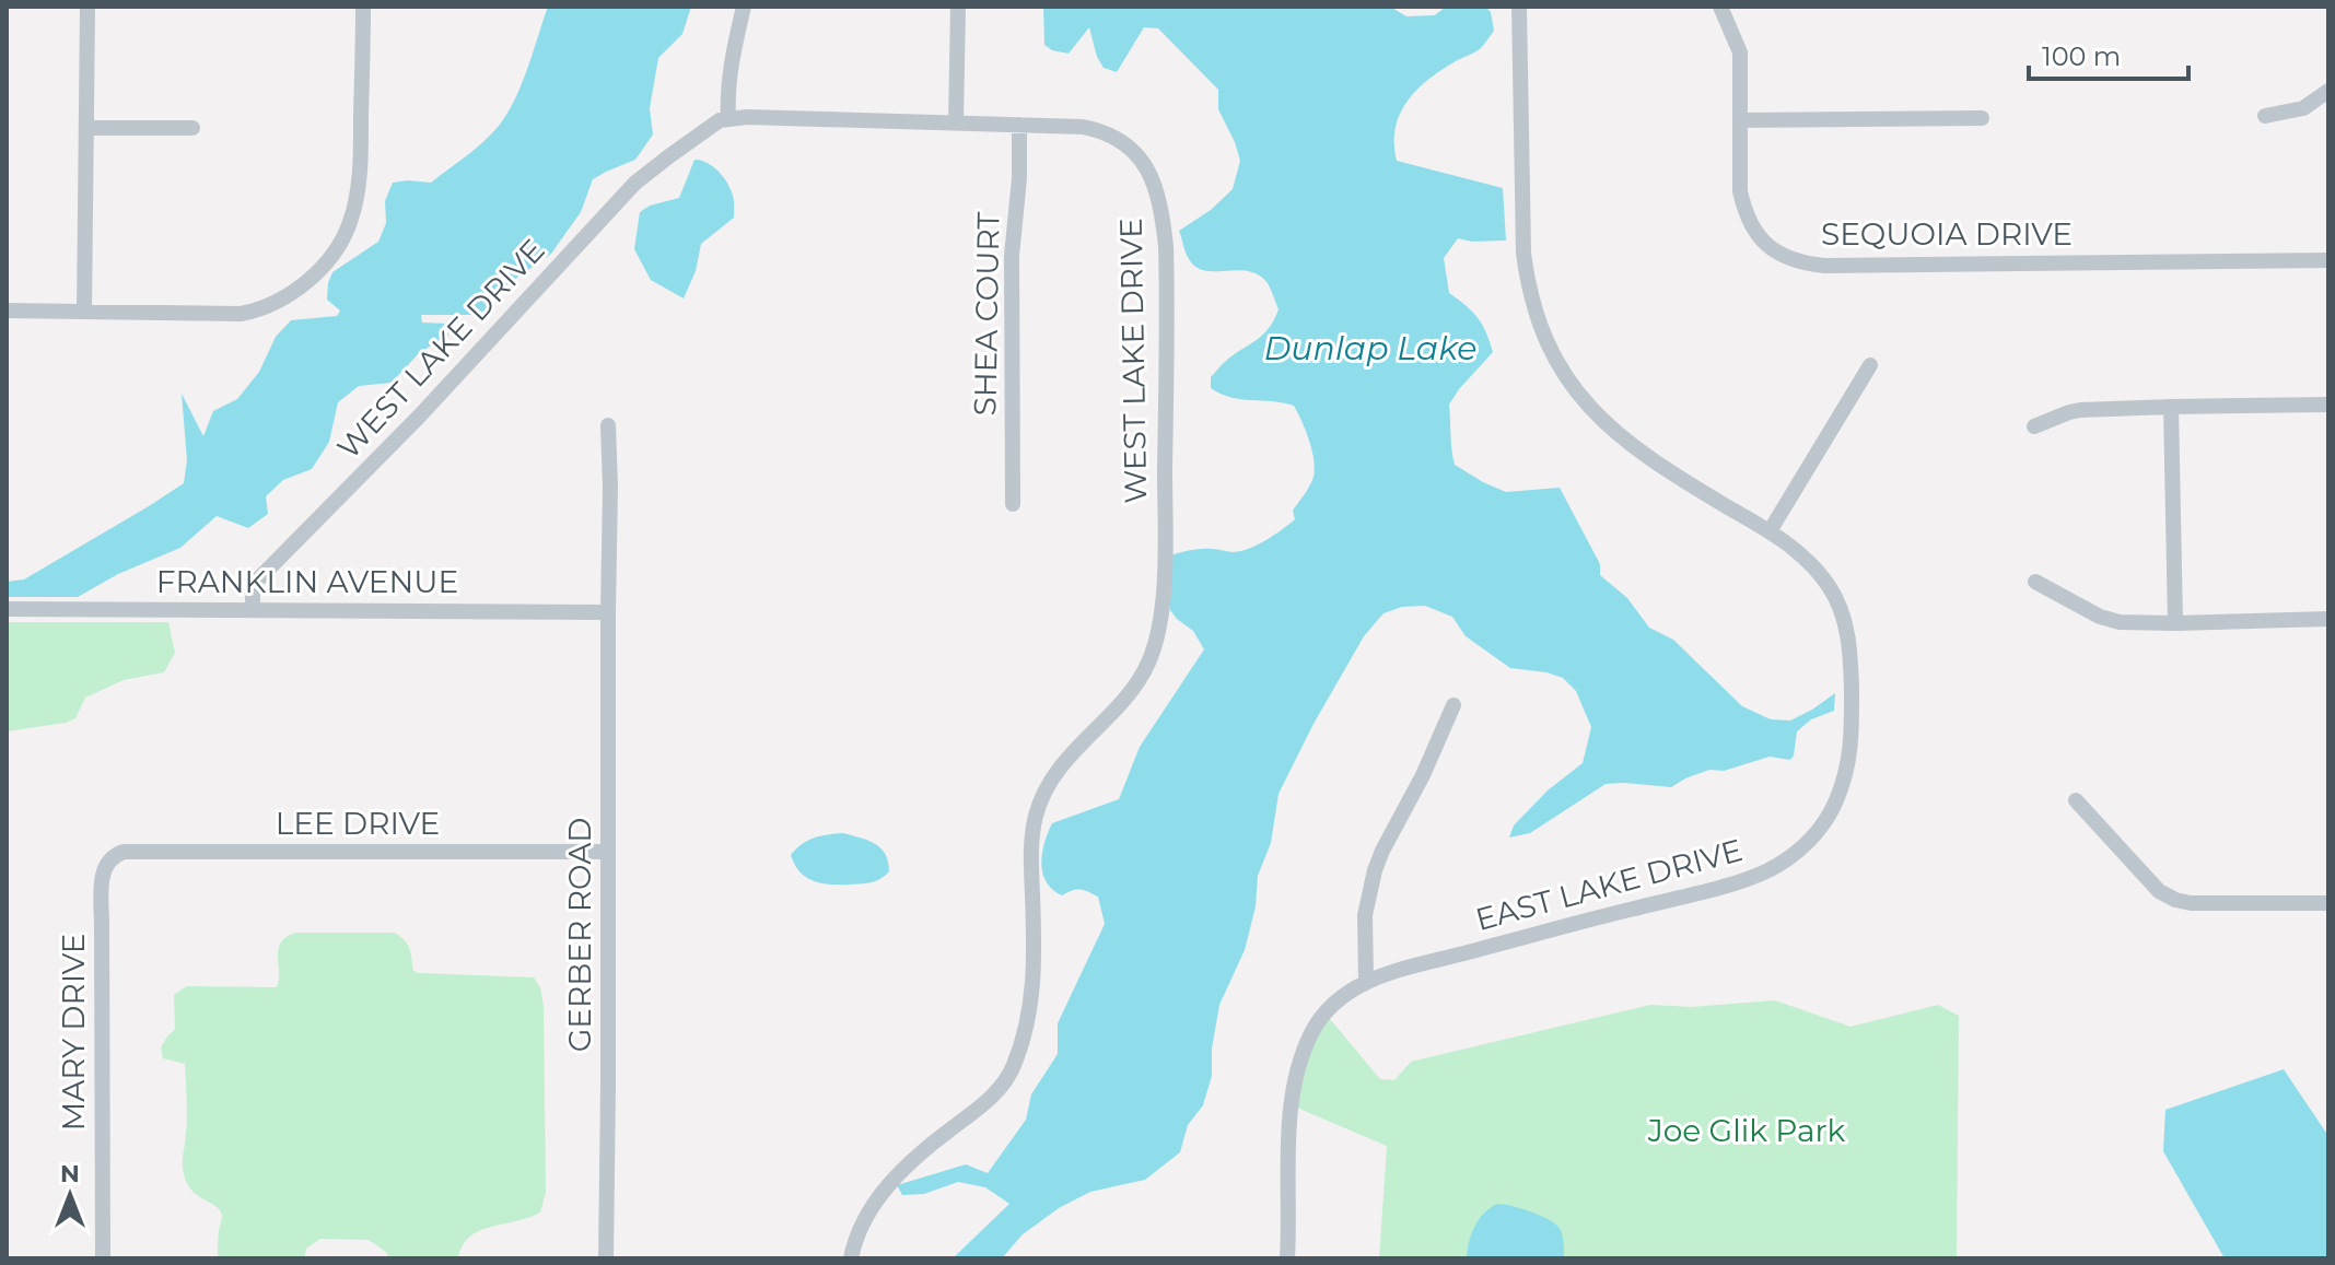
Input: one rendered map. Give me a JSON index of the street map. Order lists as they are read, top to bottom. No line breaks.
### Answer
{"streets":{"street":["SEQUOIA DRIVE","SHEA COURT","WEST LAKE DRIVE","FRANKLIN AVENUE","LEE DRIVE","EAST LAKE DRIVE","GERBER ROAD","MARY DRIVE"]},"crossings":[["SHEA COURT","WEST LAKE DRIVE"],["WEST LAKE DRIVE","FRANKLIN AVENUE"],["FRANKLIN AVENUE","GERBER ROAD"],["LEE DRIVE","GERBER ROAD"],["LEE DRIVE","MARY DRIVE"]],"water":["Dunlap Lake"],"parks":["Joe Glik Park"],"scale_bar":"100 m","north":"top"}
